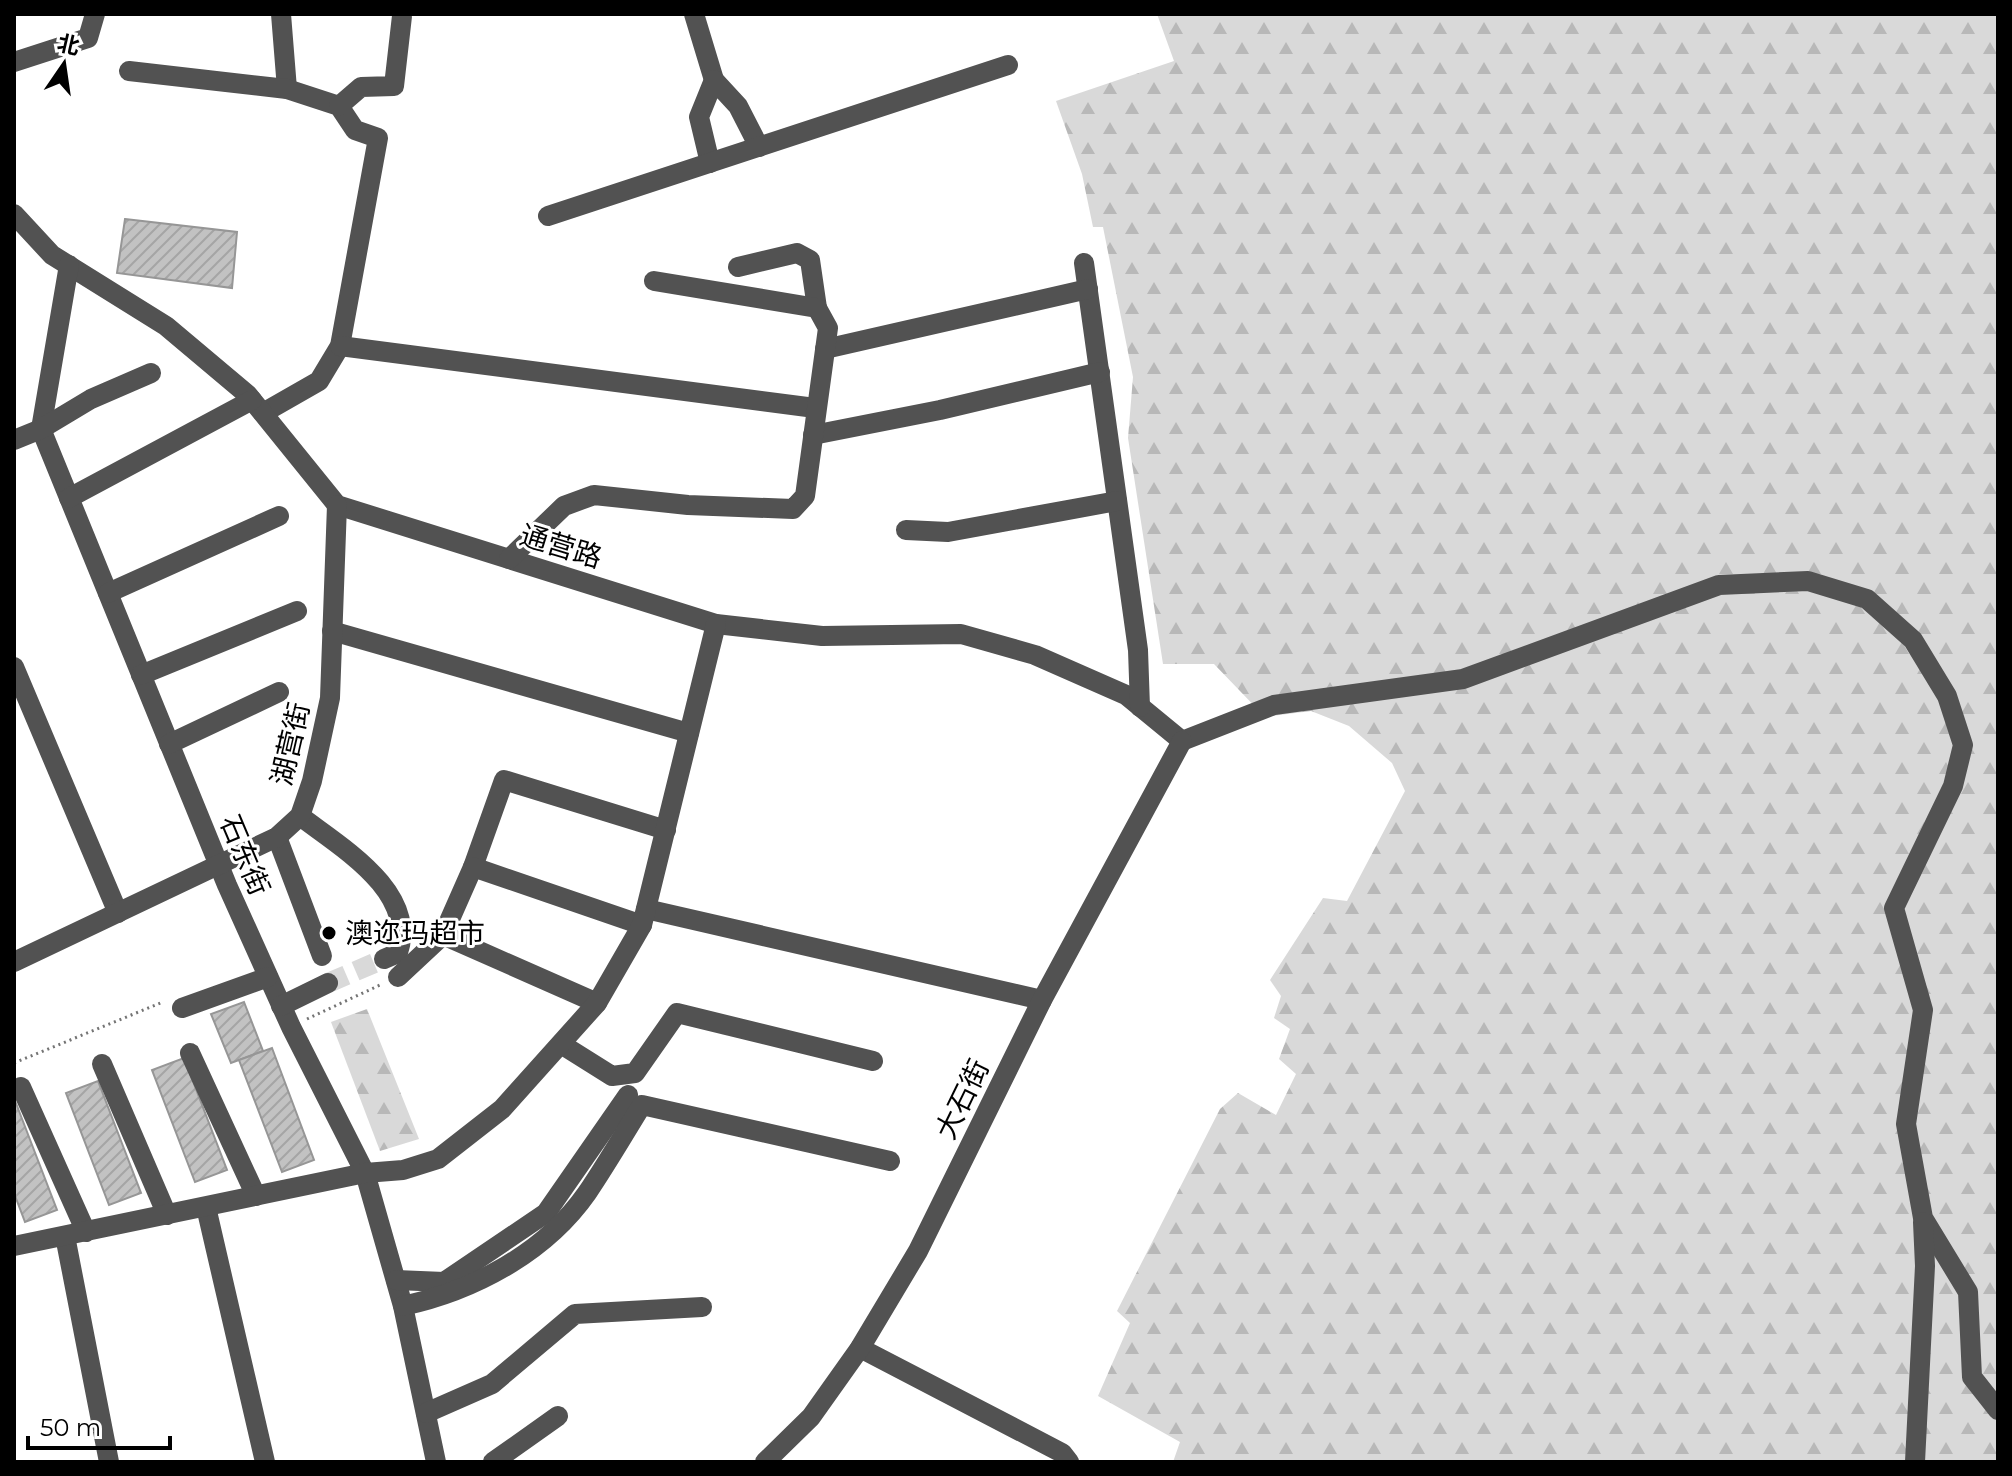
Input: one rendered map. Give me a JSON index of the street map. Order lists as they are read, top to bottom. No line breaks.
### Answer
{"streets":{"street":["通营路","湖营街","石东街","大石街"]},"crossings":[["通营路","湖营街"],["通营路","大石街"],["湖营街","石东街"]],"places":["澳迩玛超市"],"scale_bar":"50 m","north":"top"}
